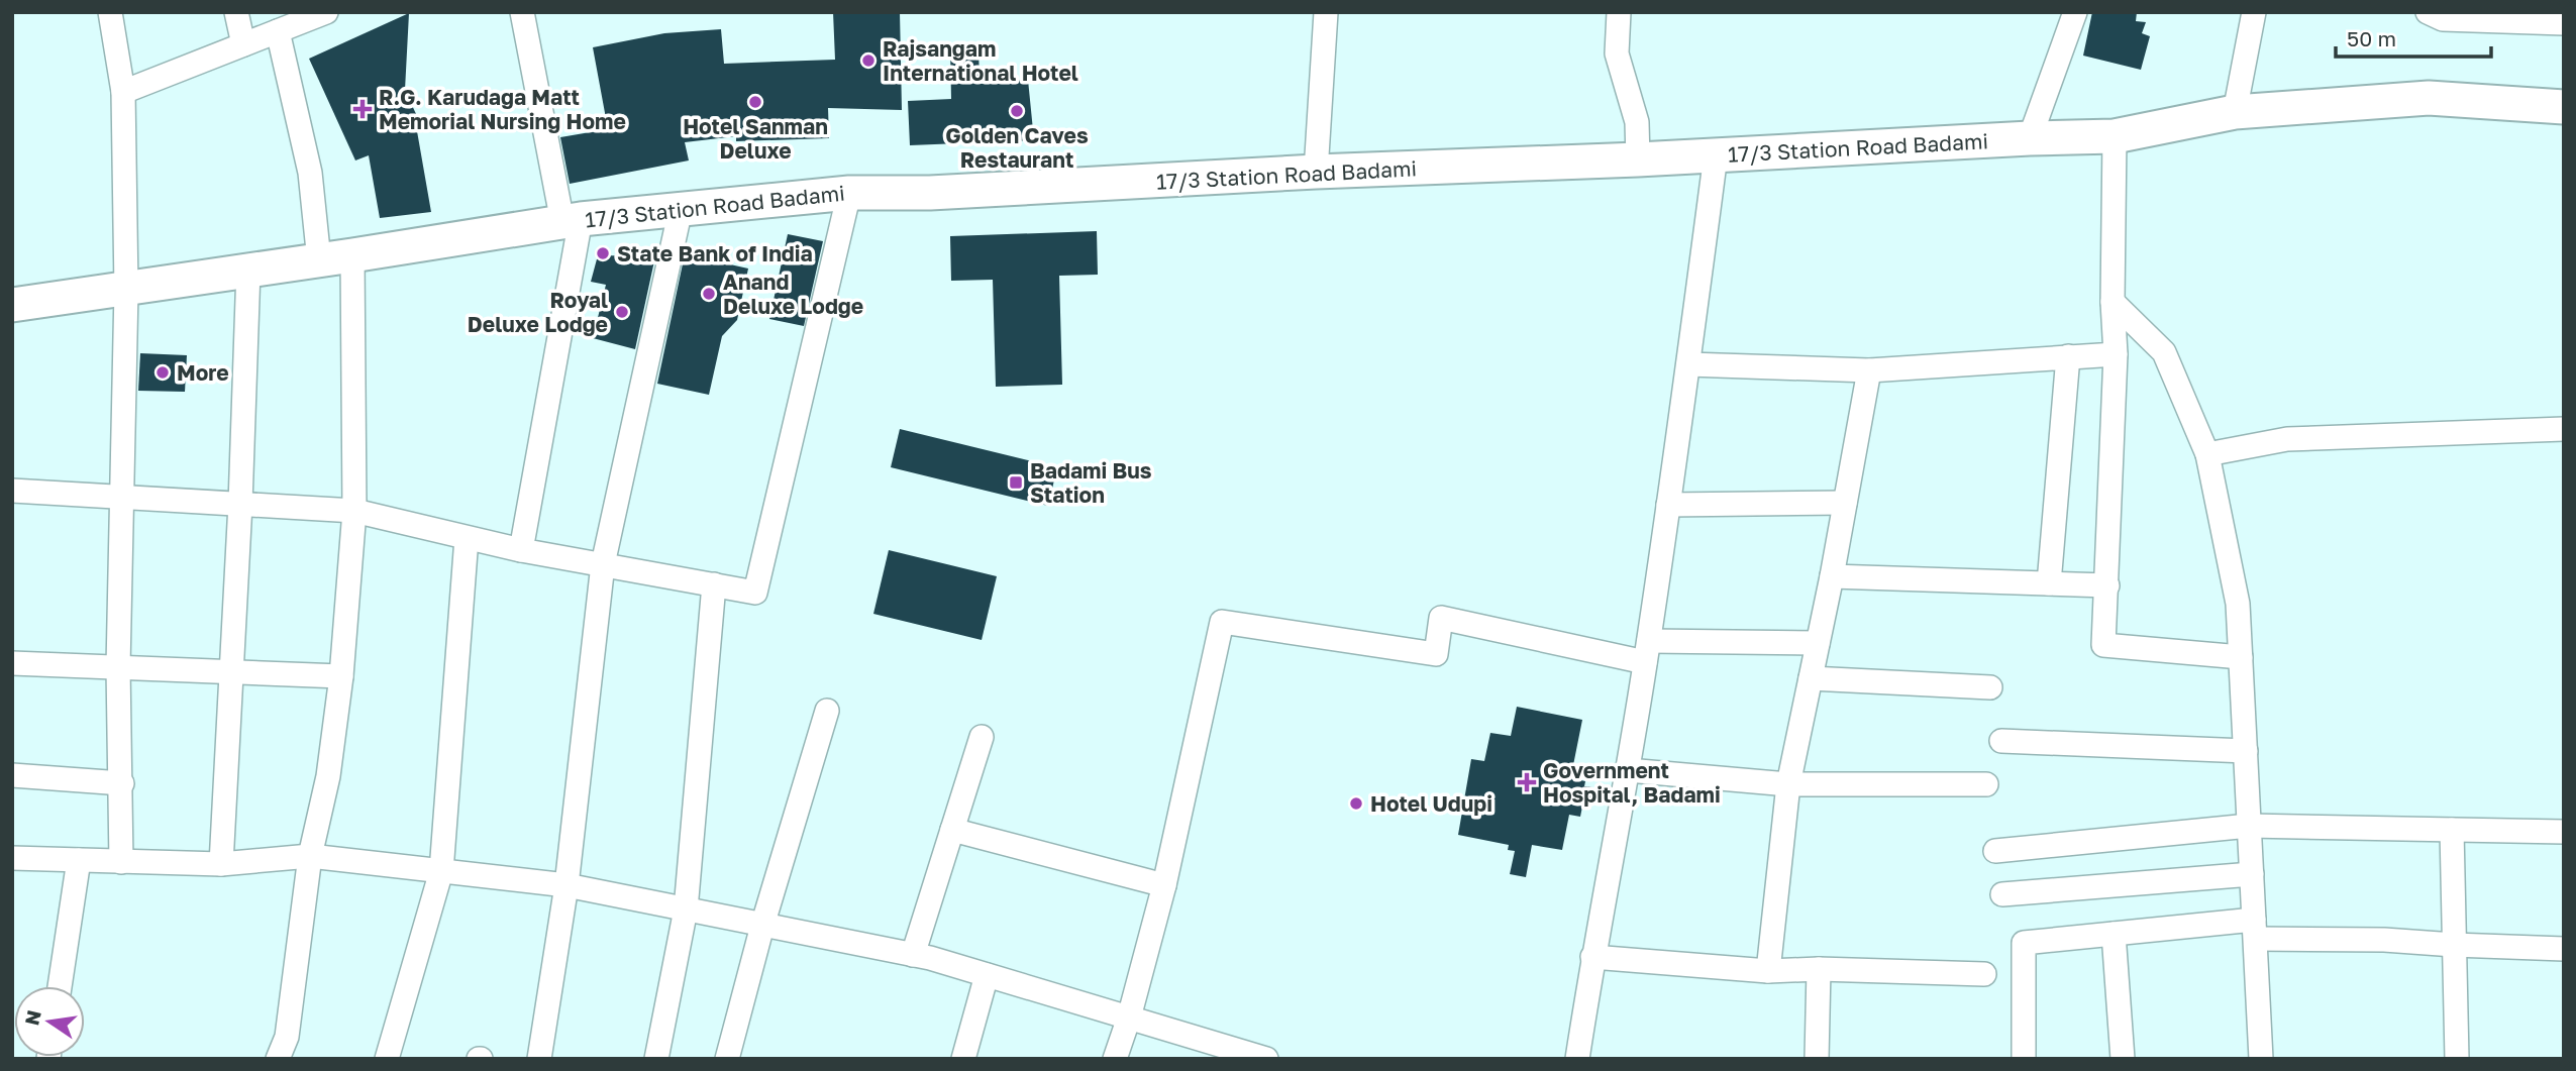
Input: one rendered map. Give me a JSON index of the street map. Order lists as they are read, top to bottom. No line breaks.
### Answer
{"streets":{"highway":["17/3 Station Road Badami"]},"places":{"other":["Rajsangam International Hotel","Hotel Sanman Deluxe","Golden Caves Restaurant","State Bank of India","Anand Deluxe Lodge","Royal Deluxe Lodge","More","Hotel Udupi"],"health":["R.G. Karudaga Matt Memorial Nursing Home","Government Hospital, Badami"],"transit":["Badami Bus Station"]},"scale_bar":"50 m","north":"left"}
